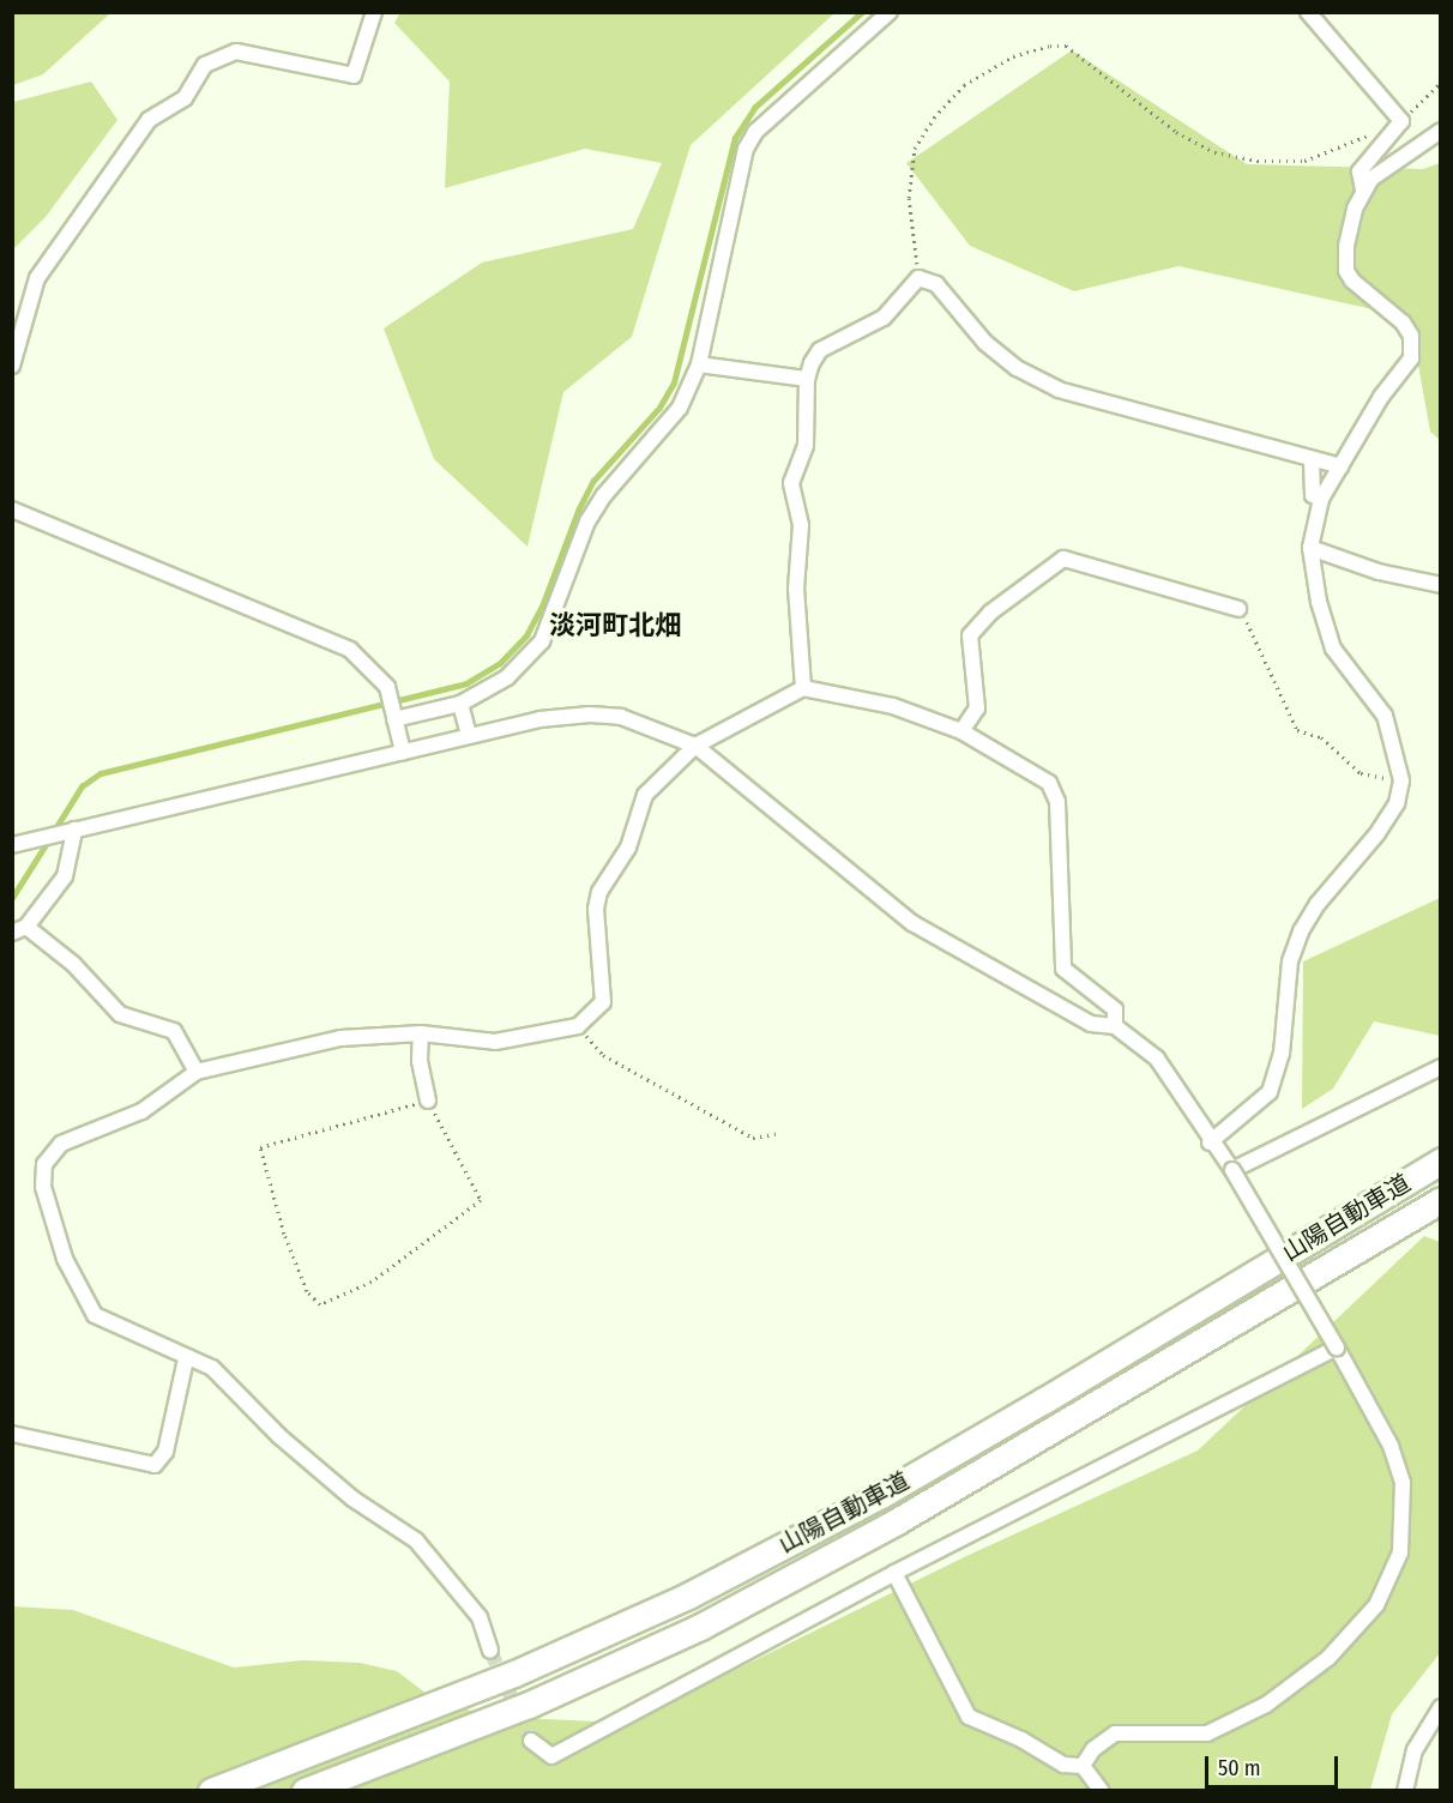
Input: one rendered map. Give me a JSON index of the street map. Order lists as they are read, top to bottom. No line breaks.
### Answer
{"streets":{"highway":["山陽自動車道"]},"districts":["淡河町北畑"],"scale_bar":"50 m"}
